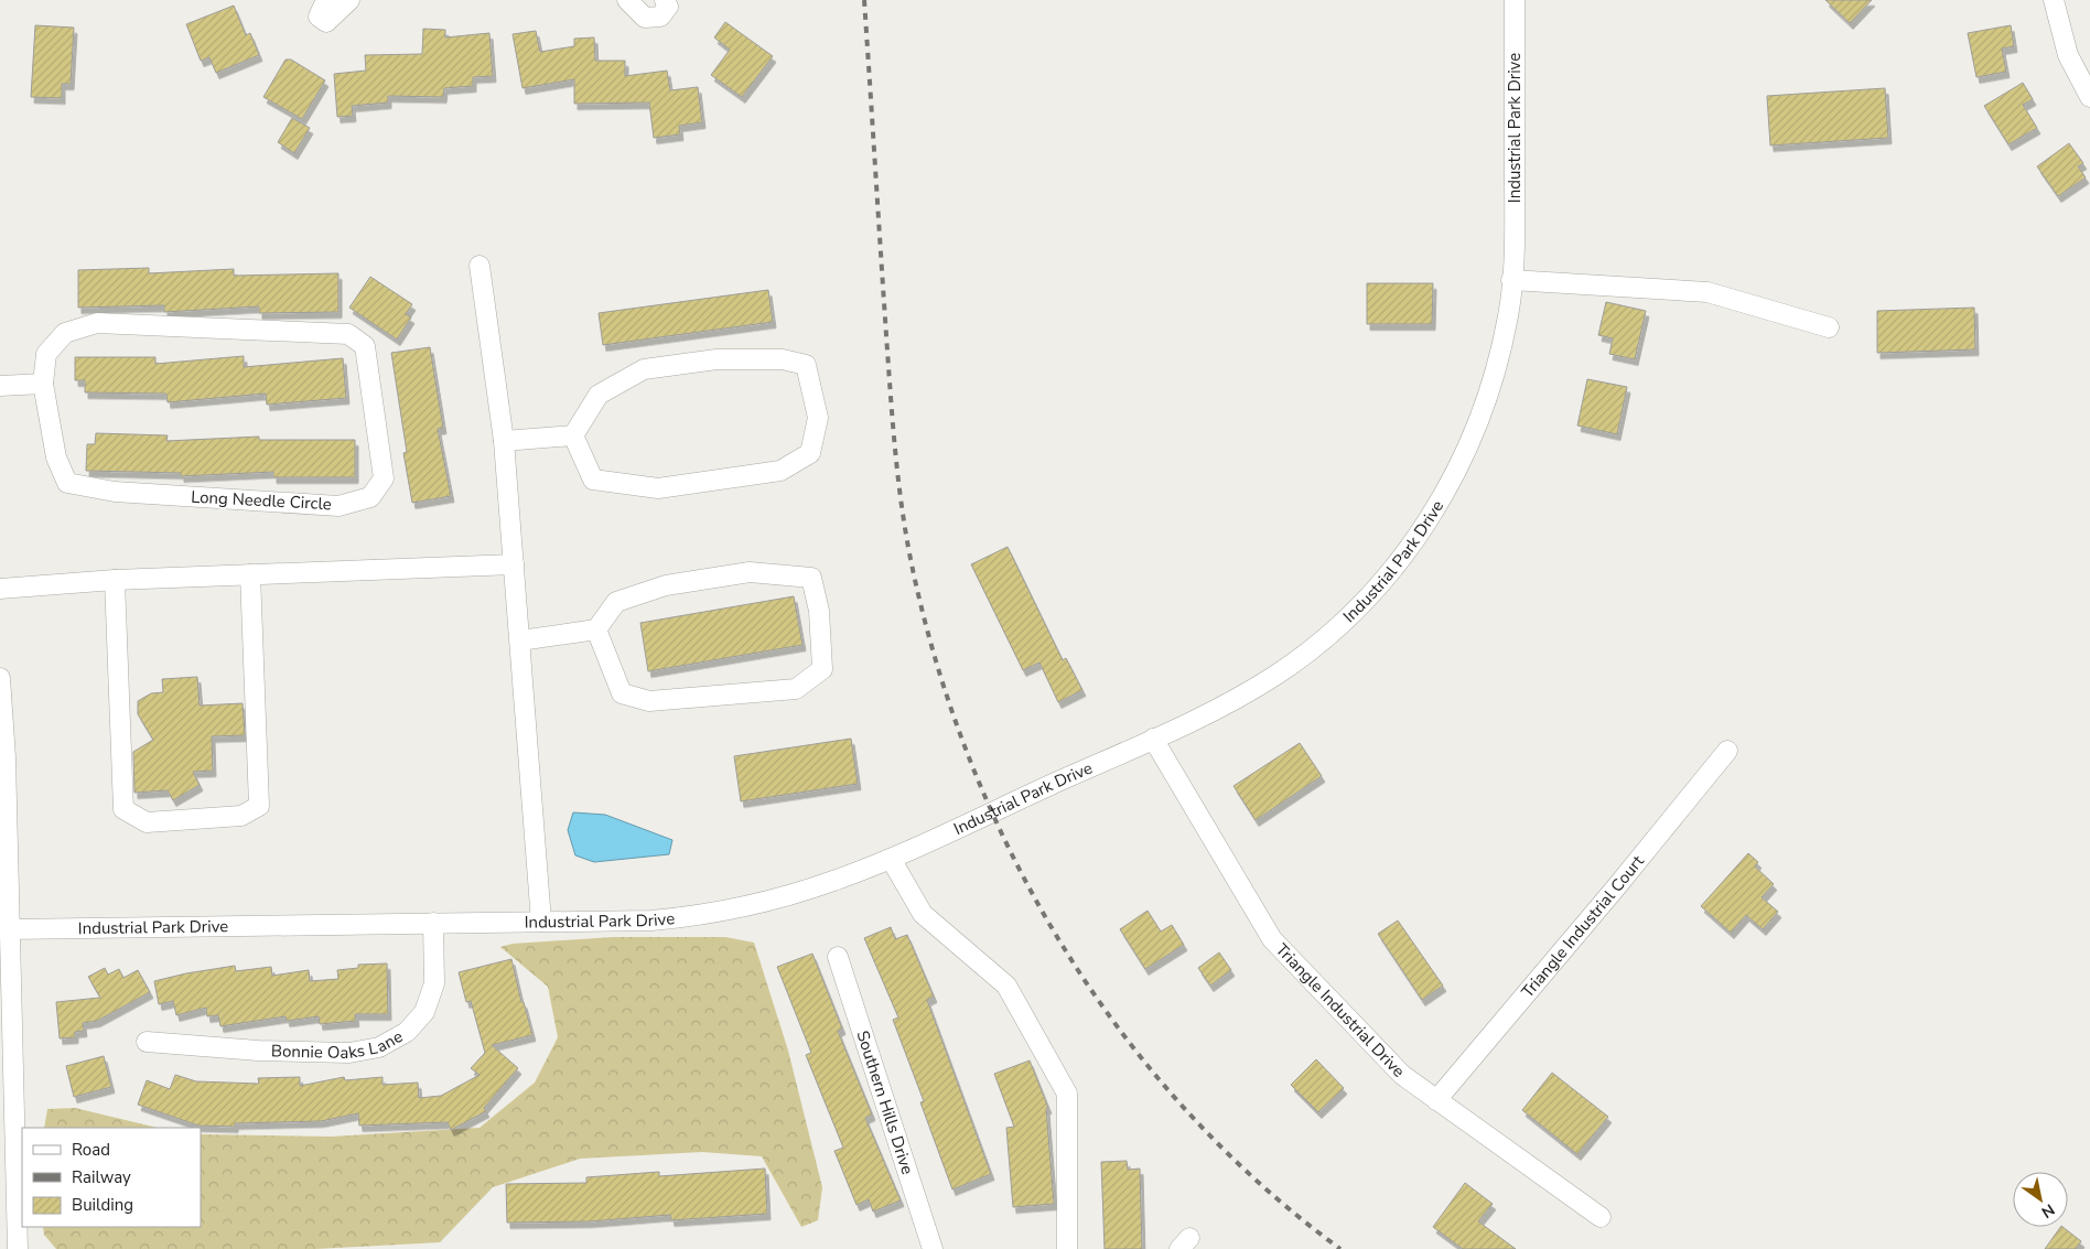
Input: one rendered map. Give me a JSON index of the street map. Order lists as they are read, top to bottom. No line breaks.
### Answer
{"streets":{"street":["Industrial Park Drive","Long Needle Circle","Triangle Industrial Court","Triangle Industrial Drive","Bonnie Oaks Lane","Southern Hills Drive"]},"crossings":[["Industrial Park Drive","Triangle Industrial Drive"],["Industrial Park Drive","Bonnie Oaks Lane"],["Triangle Industrial Court","Triangle Industrial Drive"]],"legend":["Road","Railway","Building"],"north":"bottom right"}
